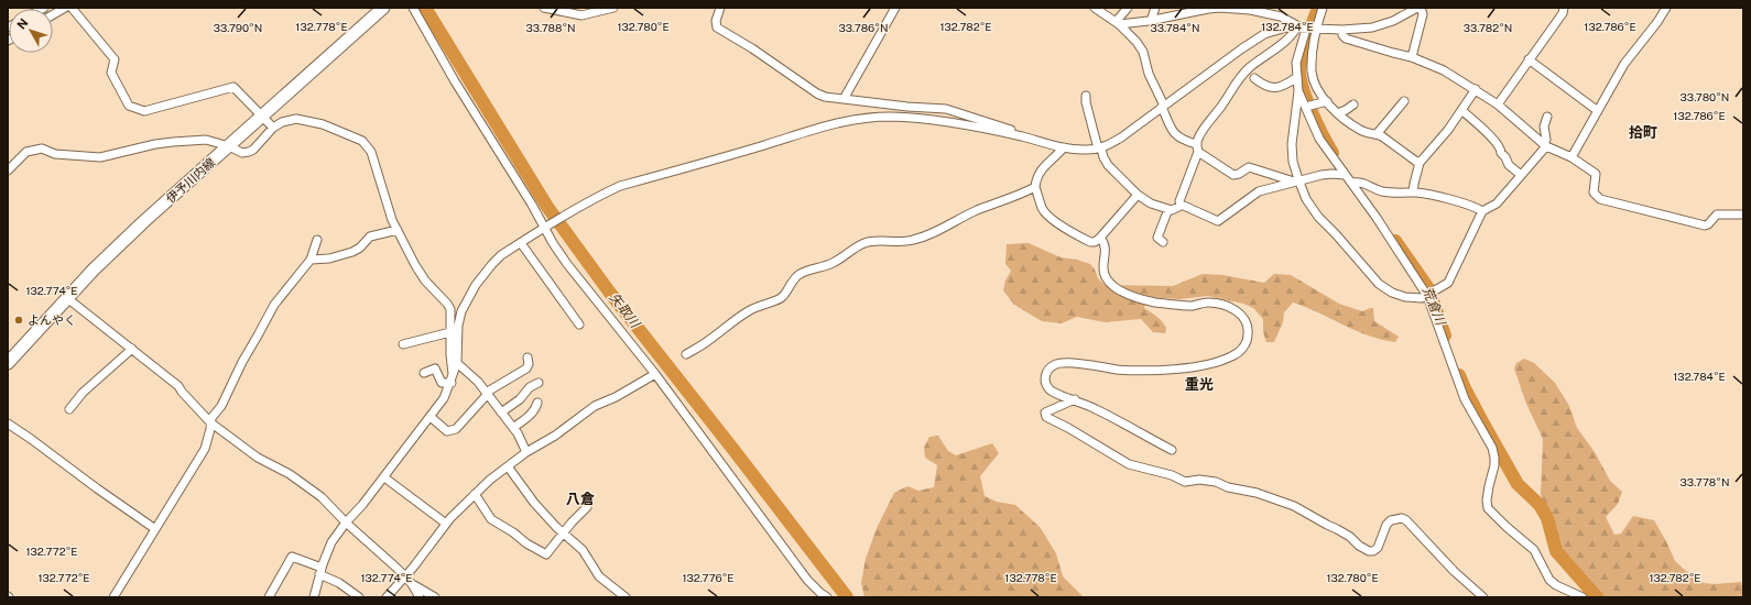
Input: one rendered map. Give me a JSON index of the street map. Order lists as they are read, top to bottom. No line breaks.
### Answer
{"streets":{"main road":["伊予川内線"]},"districts":["拾町","重光","八倉"],"water":["荒倉川","矢取川"],"places":["よんやく"],"north":"top left","coordinates":["132.778°E","132.780°E","132.782°E","132.784°E","132.786°E","33.790°N","33.788°N","33.786°N","33.784°N","33.782°N","33.780°N","132.774°E","33.778°N","132.772°E","132.776°E"]}
